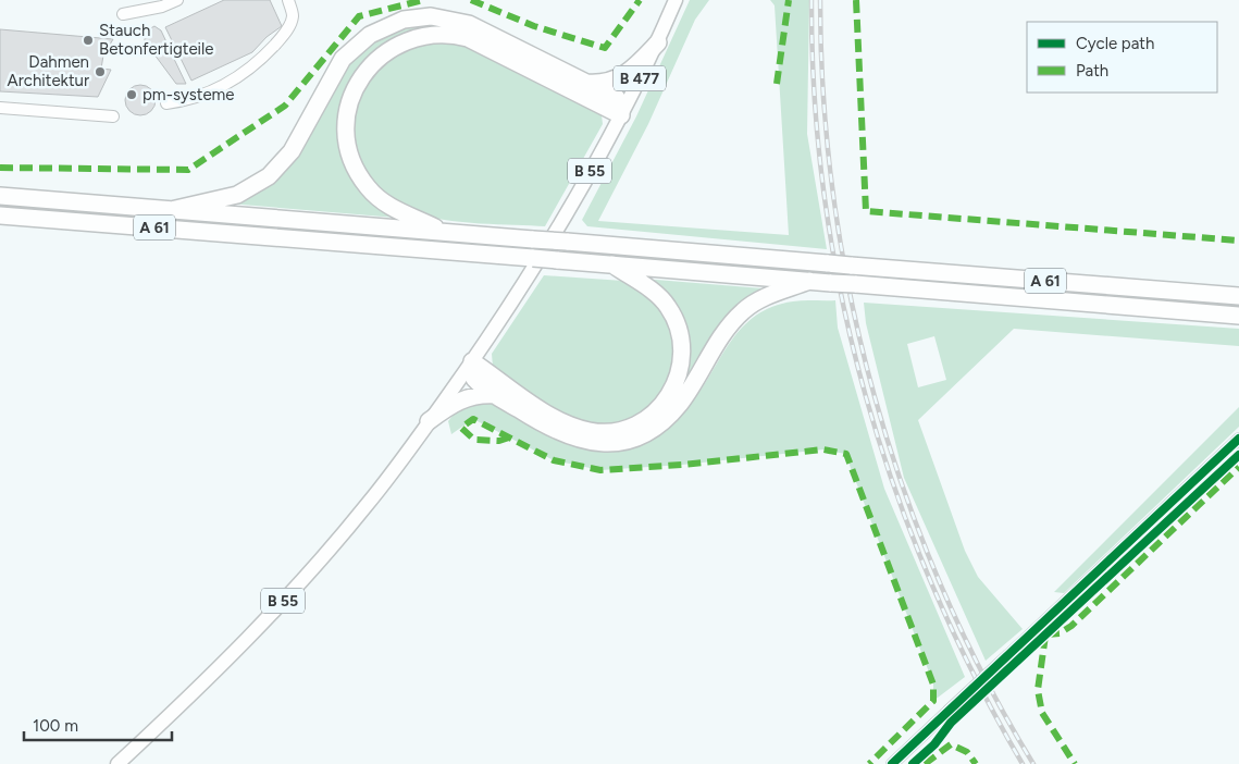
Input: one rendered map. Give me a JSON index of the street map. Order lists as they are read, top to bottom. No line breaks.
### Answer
{"streets":{"highway":["A 61"],"main road":["B 477","B 55"]},"crossings":[["B 477","B 55"]],"places":["Stauch Betonfertigteile","Dahmen Architektur","pm-systeme"],"legend":["Cycle path","Path"],"scale_bar":"100 m"}
